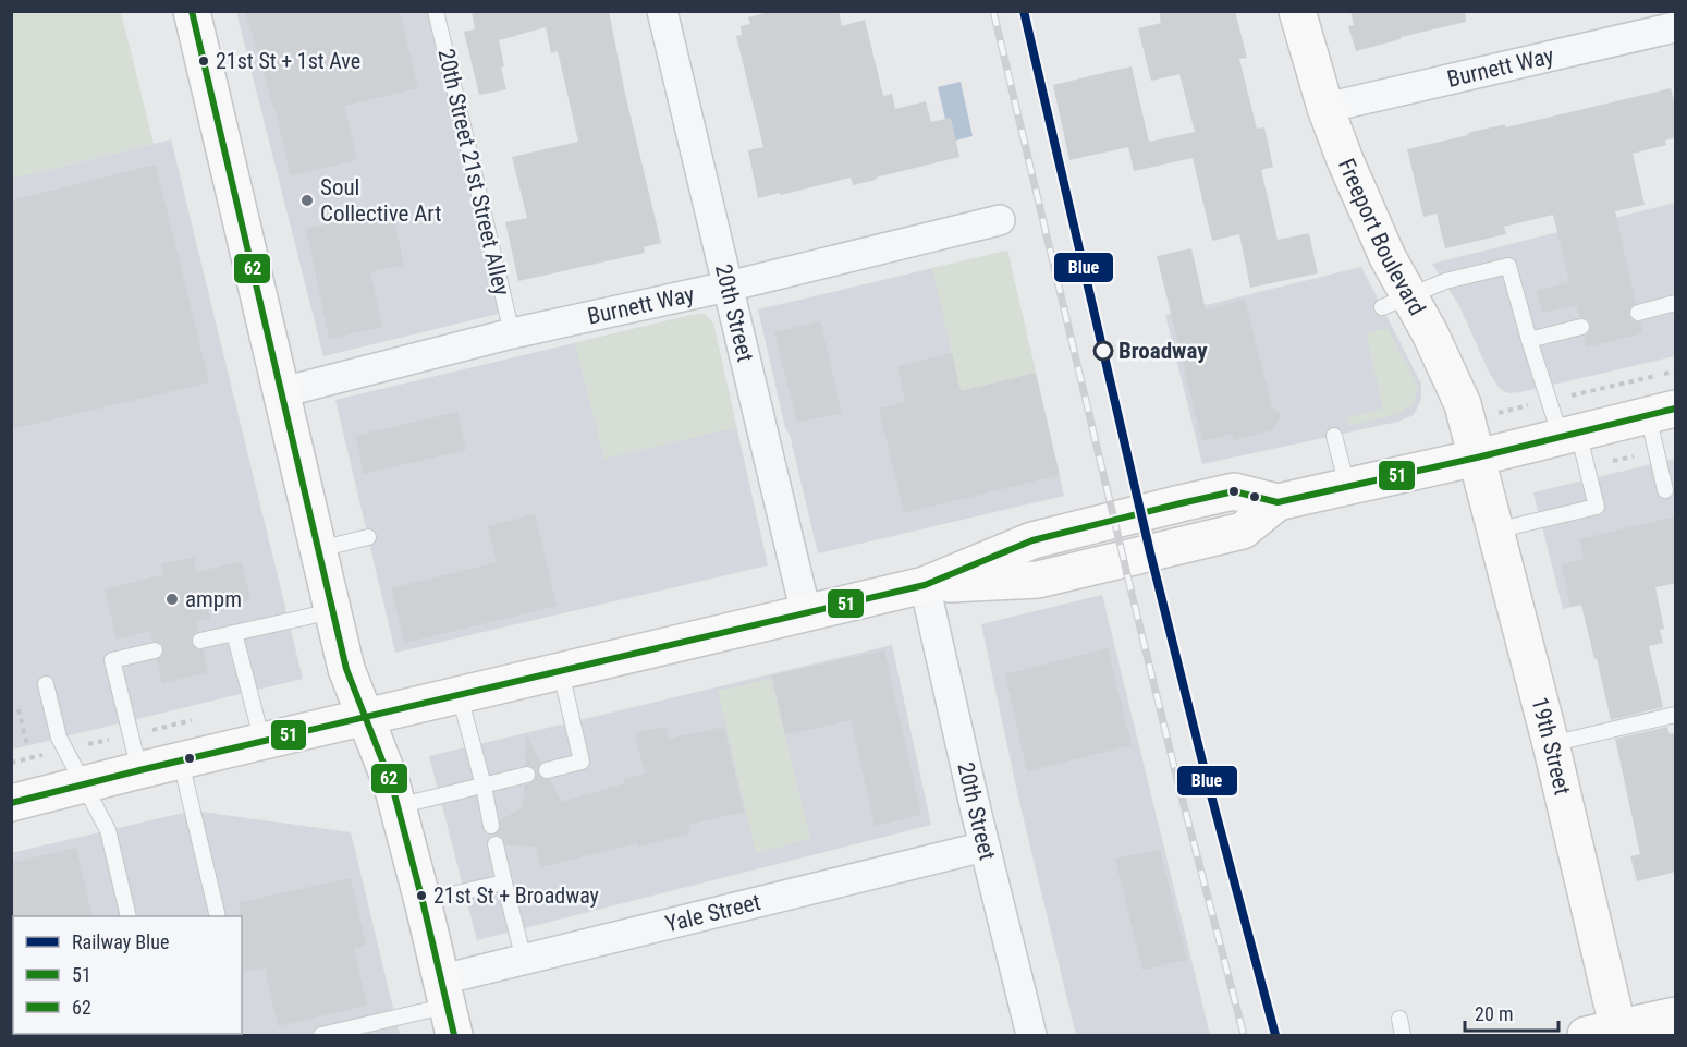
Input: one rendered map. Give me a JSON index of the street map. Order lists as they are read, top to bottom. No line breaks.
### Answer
{"streets":{"main road":["Freeport Boulevard","19th Street"],"street":["Burnett Way","20th Street","Yale Street"],"lane":["20th Street 21st Street Alley"]},"crossings":[["Burnett Way","20th Street 21st Street Alley"],["Burnett Way","Freeport Boulevard"],["Burnett Way","20th Street"],["Freeport Boulevard","19th Street"],["20th Street","Yale Street"]],"places":["21st St + 1st Ave","Soul Collective Art","Broadway","ampm","21st St + Broadway"],"lines":["rail line Blue","transit line 62","transit line 51"],"legend":["Railway Blue","51","62"],"scale_bar":"20 m"}
